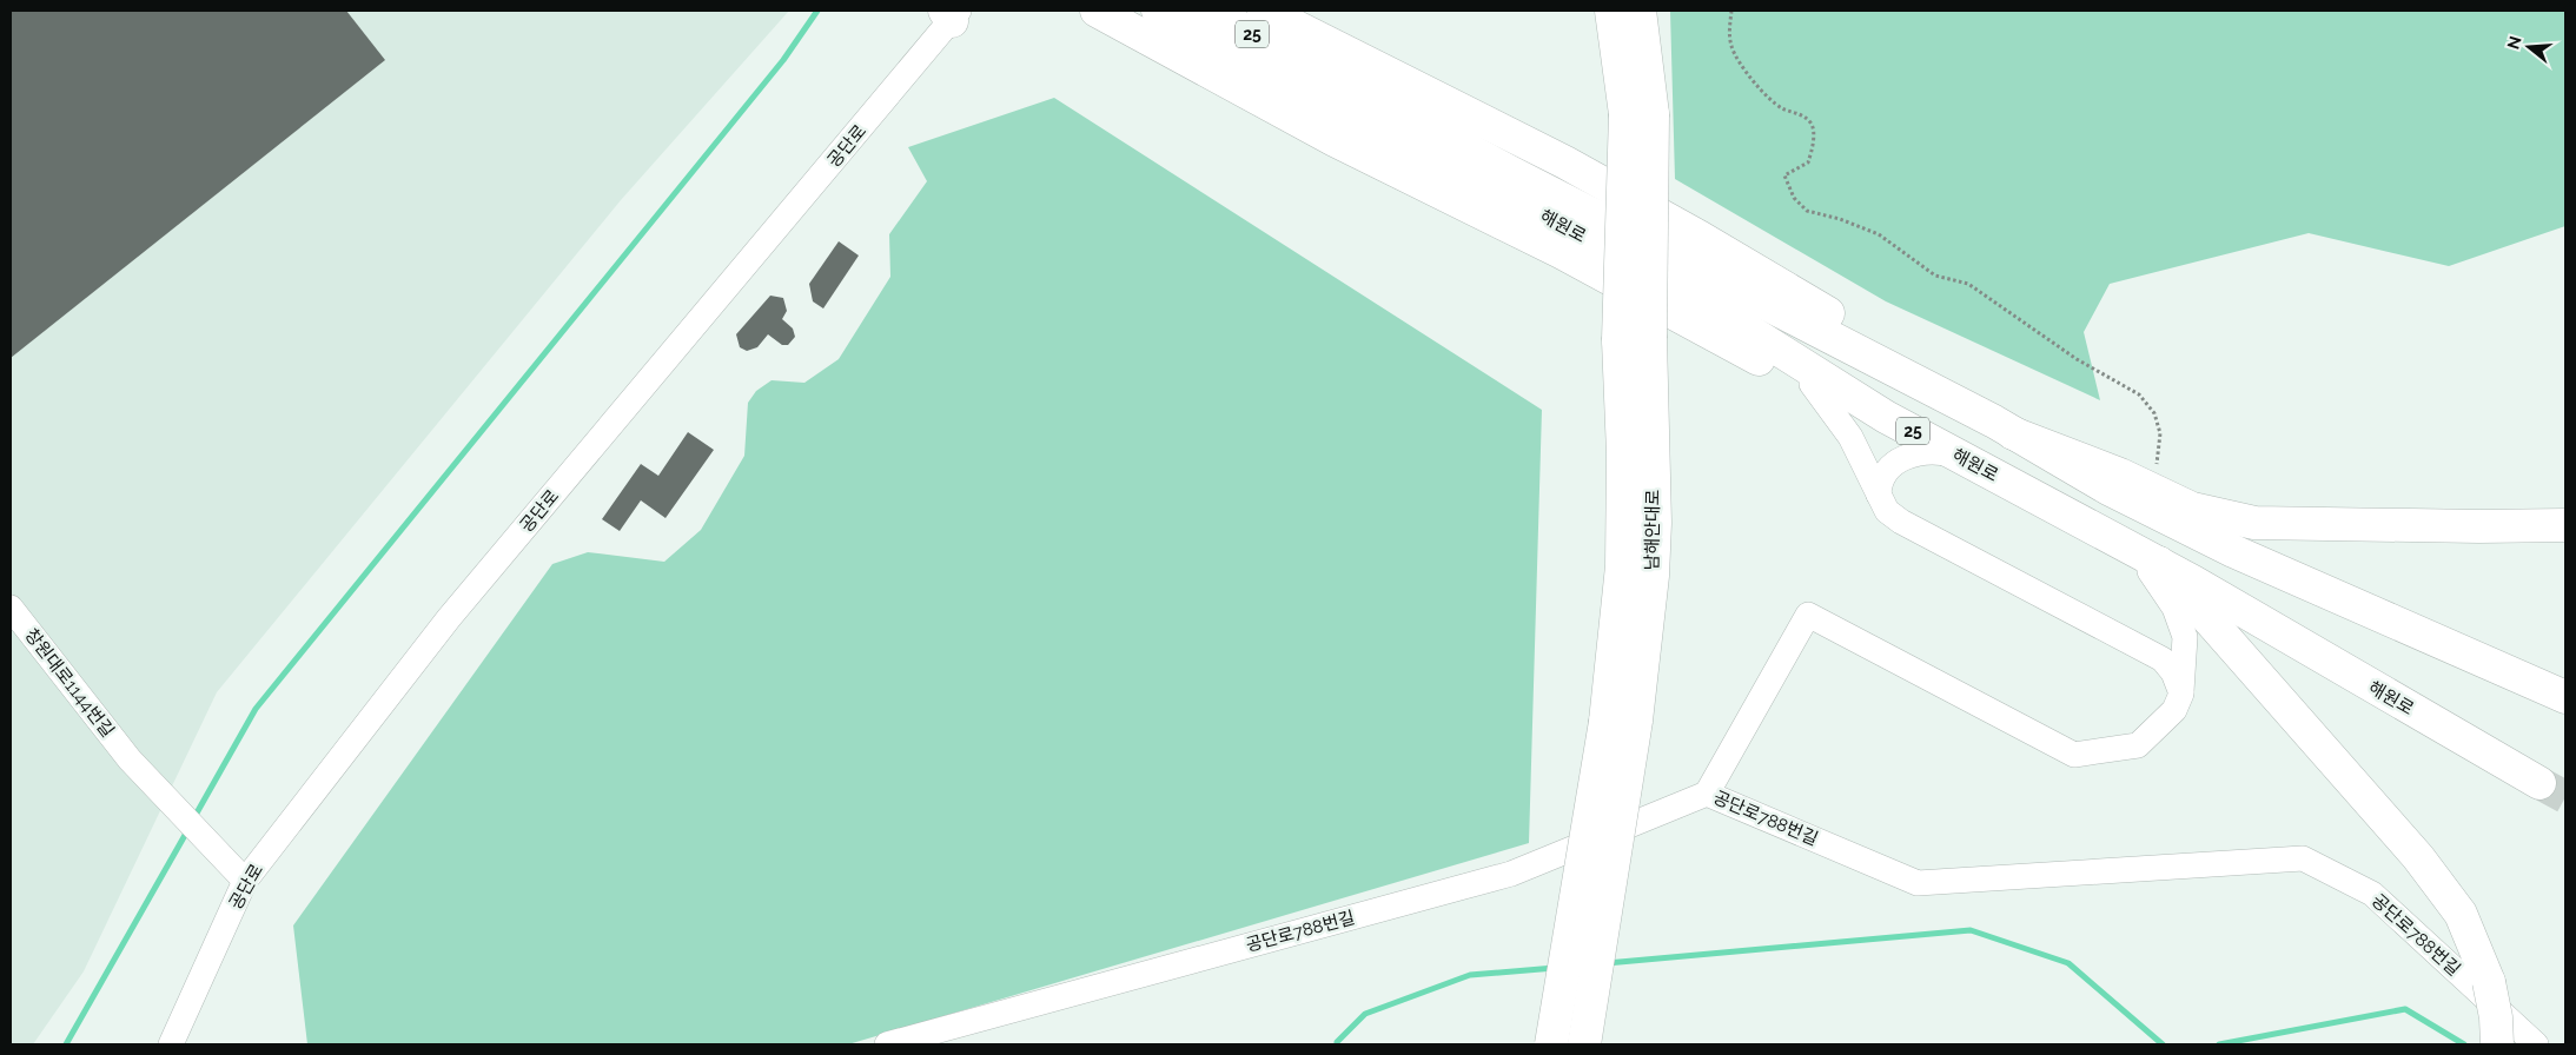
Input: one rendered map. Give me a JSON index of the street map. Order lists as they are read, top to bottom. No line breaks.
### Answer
{"streets":{"main road":["25","해원로","남해안대로"],"street":["공단로","창원대로1144번길","공단로788번길"]},"crossings":[["25","해원로"],["공단로","창원대로1144번길"]],"north":"left"}
